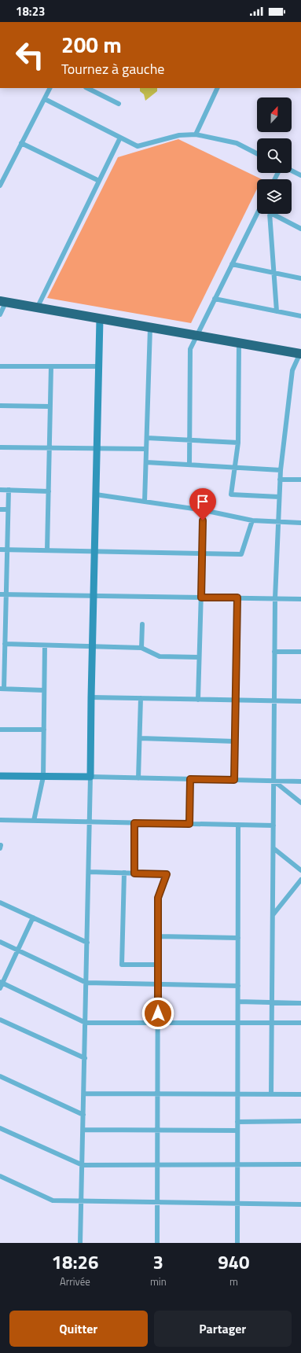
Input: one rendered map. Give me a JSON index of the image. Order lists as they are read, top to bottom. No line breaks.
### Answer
{"north":"top","page":{"status":"18:23","turn":["200 m","Tournez à gauche"],"eta":["18:26","Arrivée","3","min","940","m"],"buttons":["Quitter","Partager"]}}
